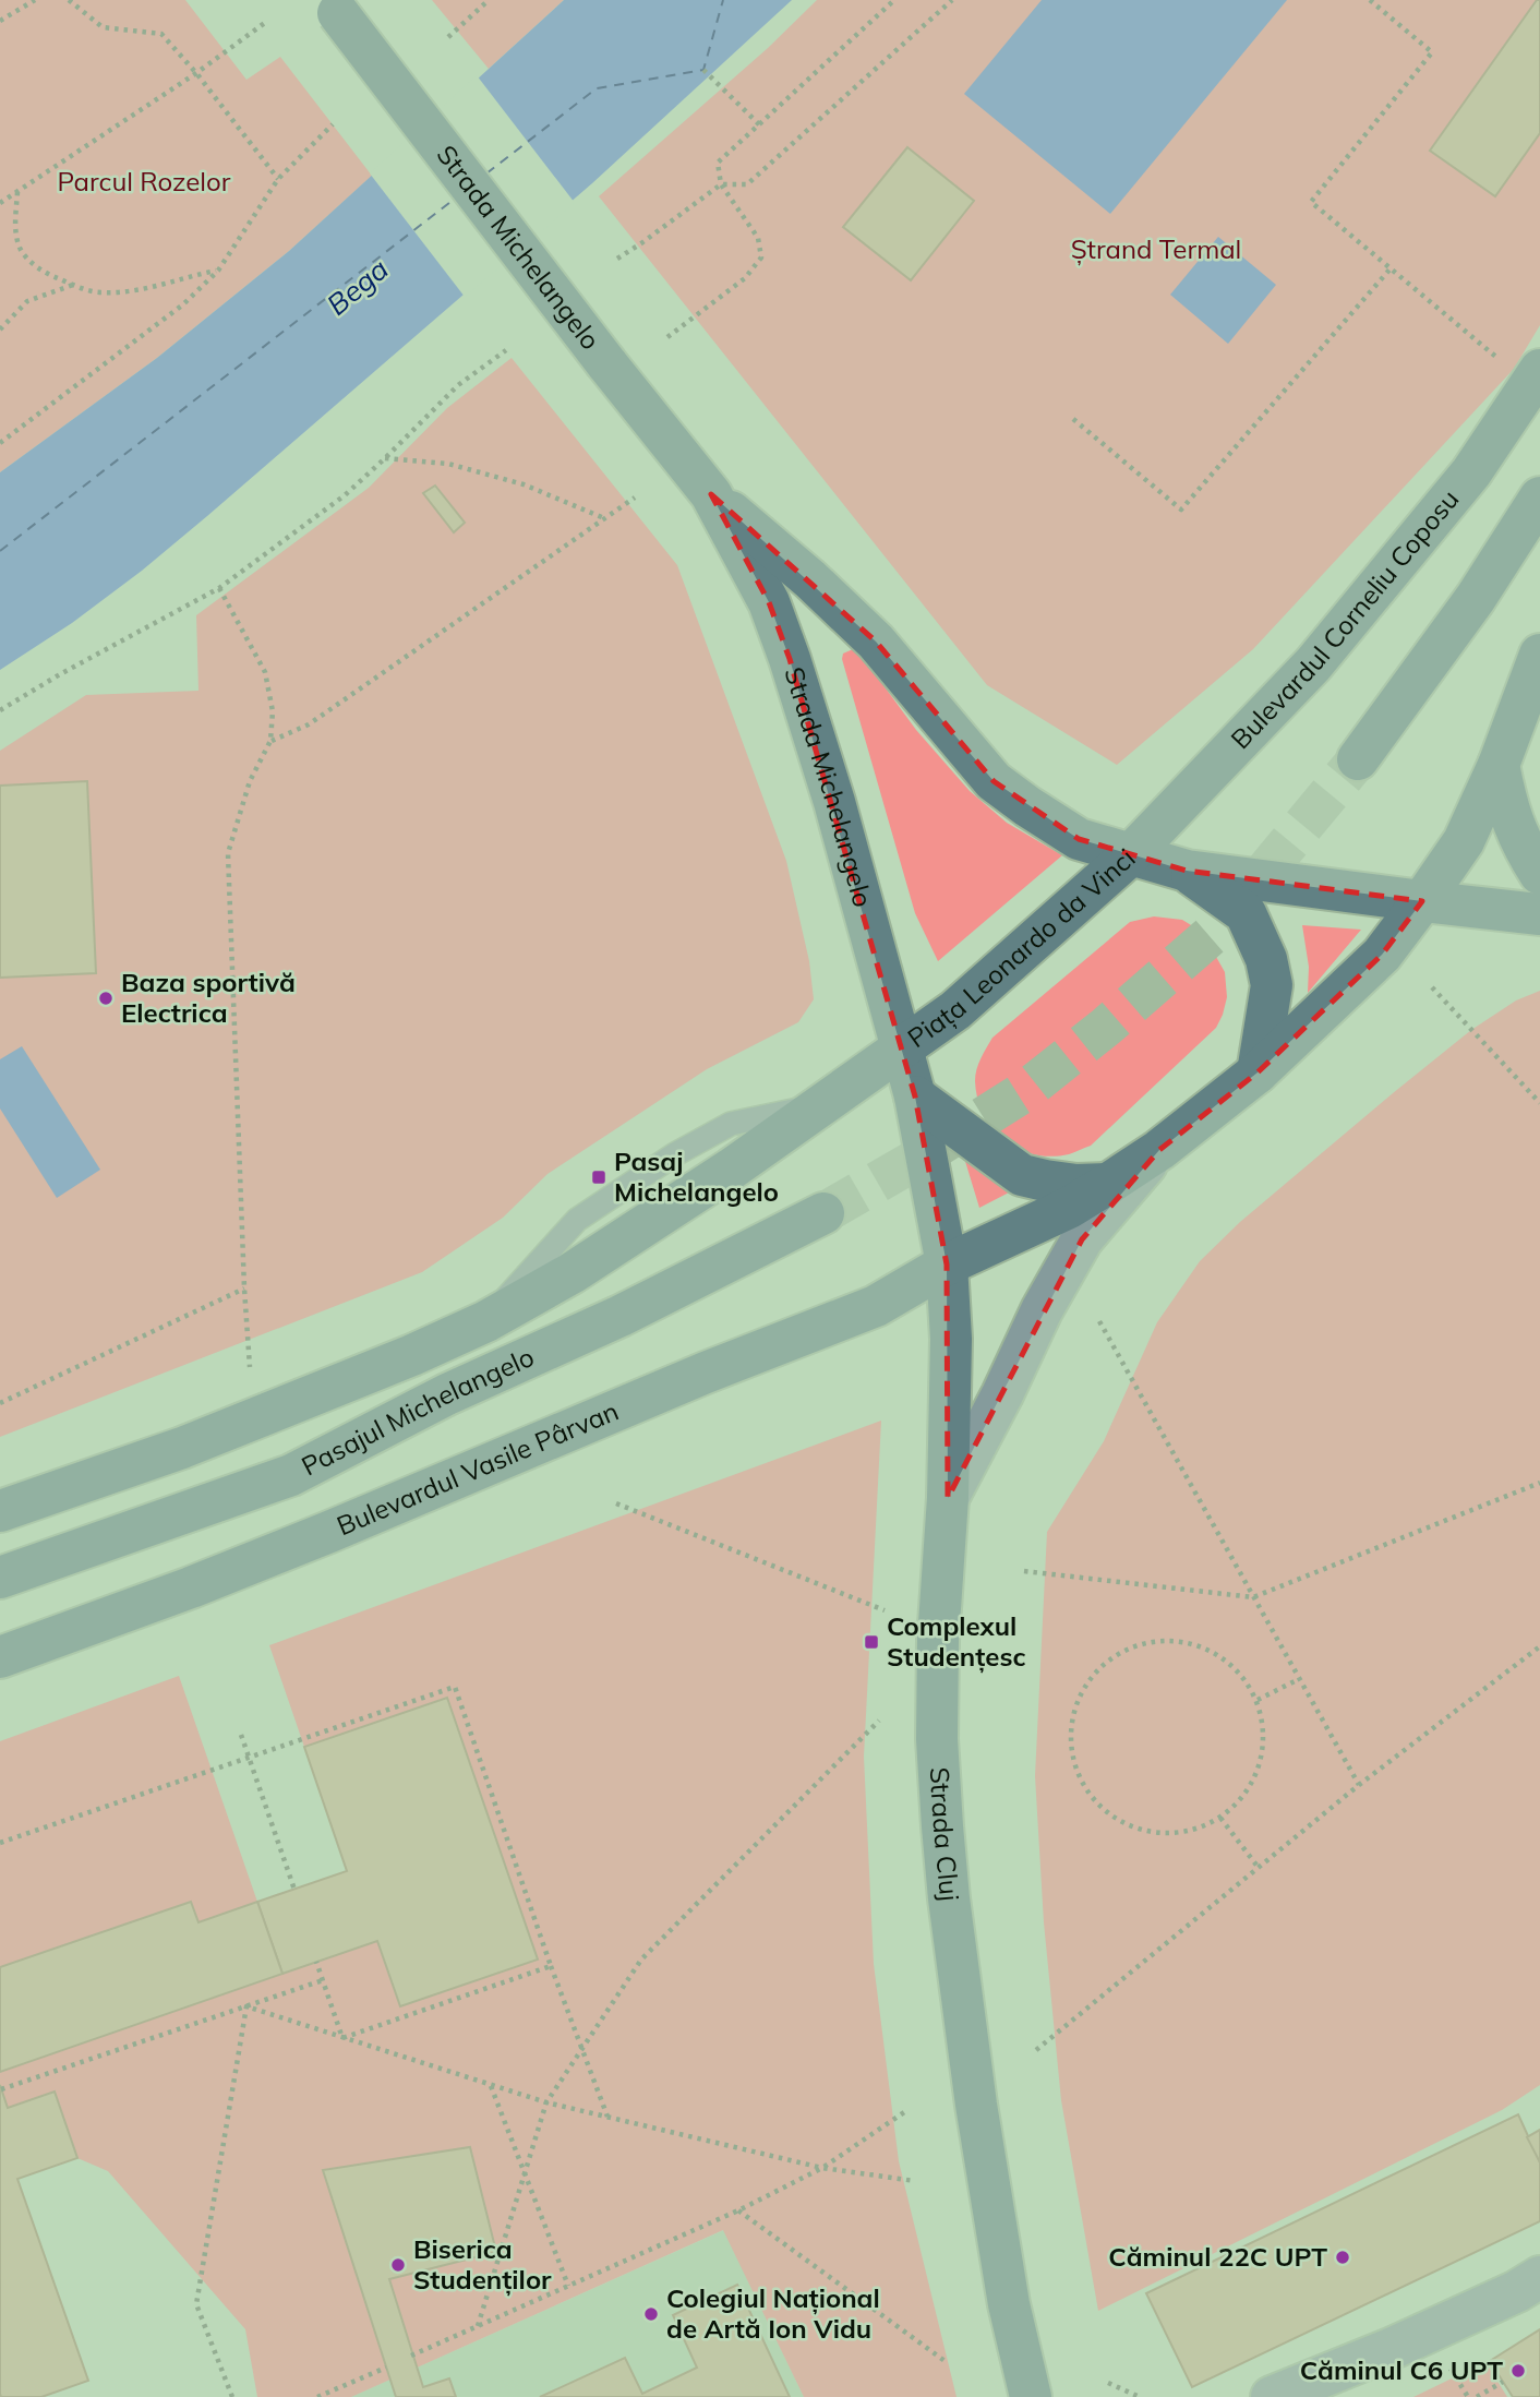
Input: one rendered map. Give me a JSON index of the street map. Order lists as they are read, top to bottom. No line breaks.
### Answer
{"streets":{"main road":["Strada Michelangelo","Bulevardul Corneliu Coposu","Piața Leonardo da Vinci","Pasajul Michelangelo","Bulevardul Vasile Pârvan","Strada Cluj"]},"crossings":[["Strada Michelangelo","Bulevardul Corneliu Coposu"],["Strada Michelangelo","Piața Leonardo da Vinci"],["Bulevardul Corneliu Coposu","Piața Leonardo da Vinci"],["Piața Leonardo da Vinci","Bulevardul Vasile Pârvan"],["Piața Leonardo da Vinci","Strada Cluj"],["Bulevardul Vasile Pârvan","Strada Cluj"]],"water":["Bega"],"parks":["Parcul Rozelor","Ștrand Termal"],"places":{"other":["Baza sportivă Electrica","Căminul 22C UPT","Biserica Studenților","Colegiul Național de Artă Ion Vidu","Căminul C6 UPT"],"transit":["Pasaj Michelangelo","Complexul Studențesc"]}}
